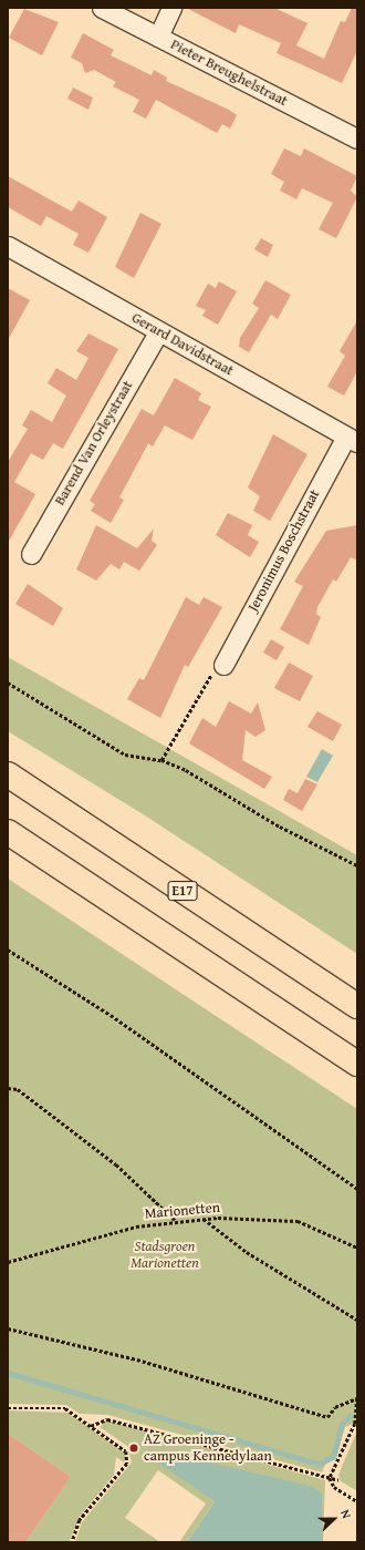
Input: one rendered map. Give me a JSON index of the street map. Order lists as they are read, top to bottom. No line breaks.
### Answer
{"streets":{"highway":["E17"],"street":["Pieter Breughelstraat","Gerard Davidstraat","Barend Van Orleystraat","Jeronimus Boschstraat"],"path":["Marionetten"]},"crossings":[["Gerard Davidstraat","Barend Van Orleystraat"],["Gerard Davidstraat","Jeronimus Boschstraat"]],"parks":["Stadsgroen Marionetten"],"places":["AZ Groeninge - campus Kennedylaan"],"north":"right"}
